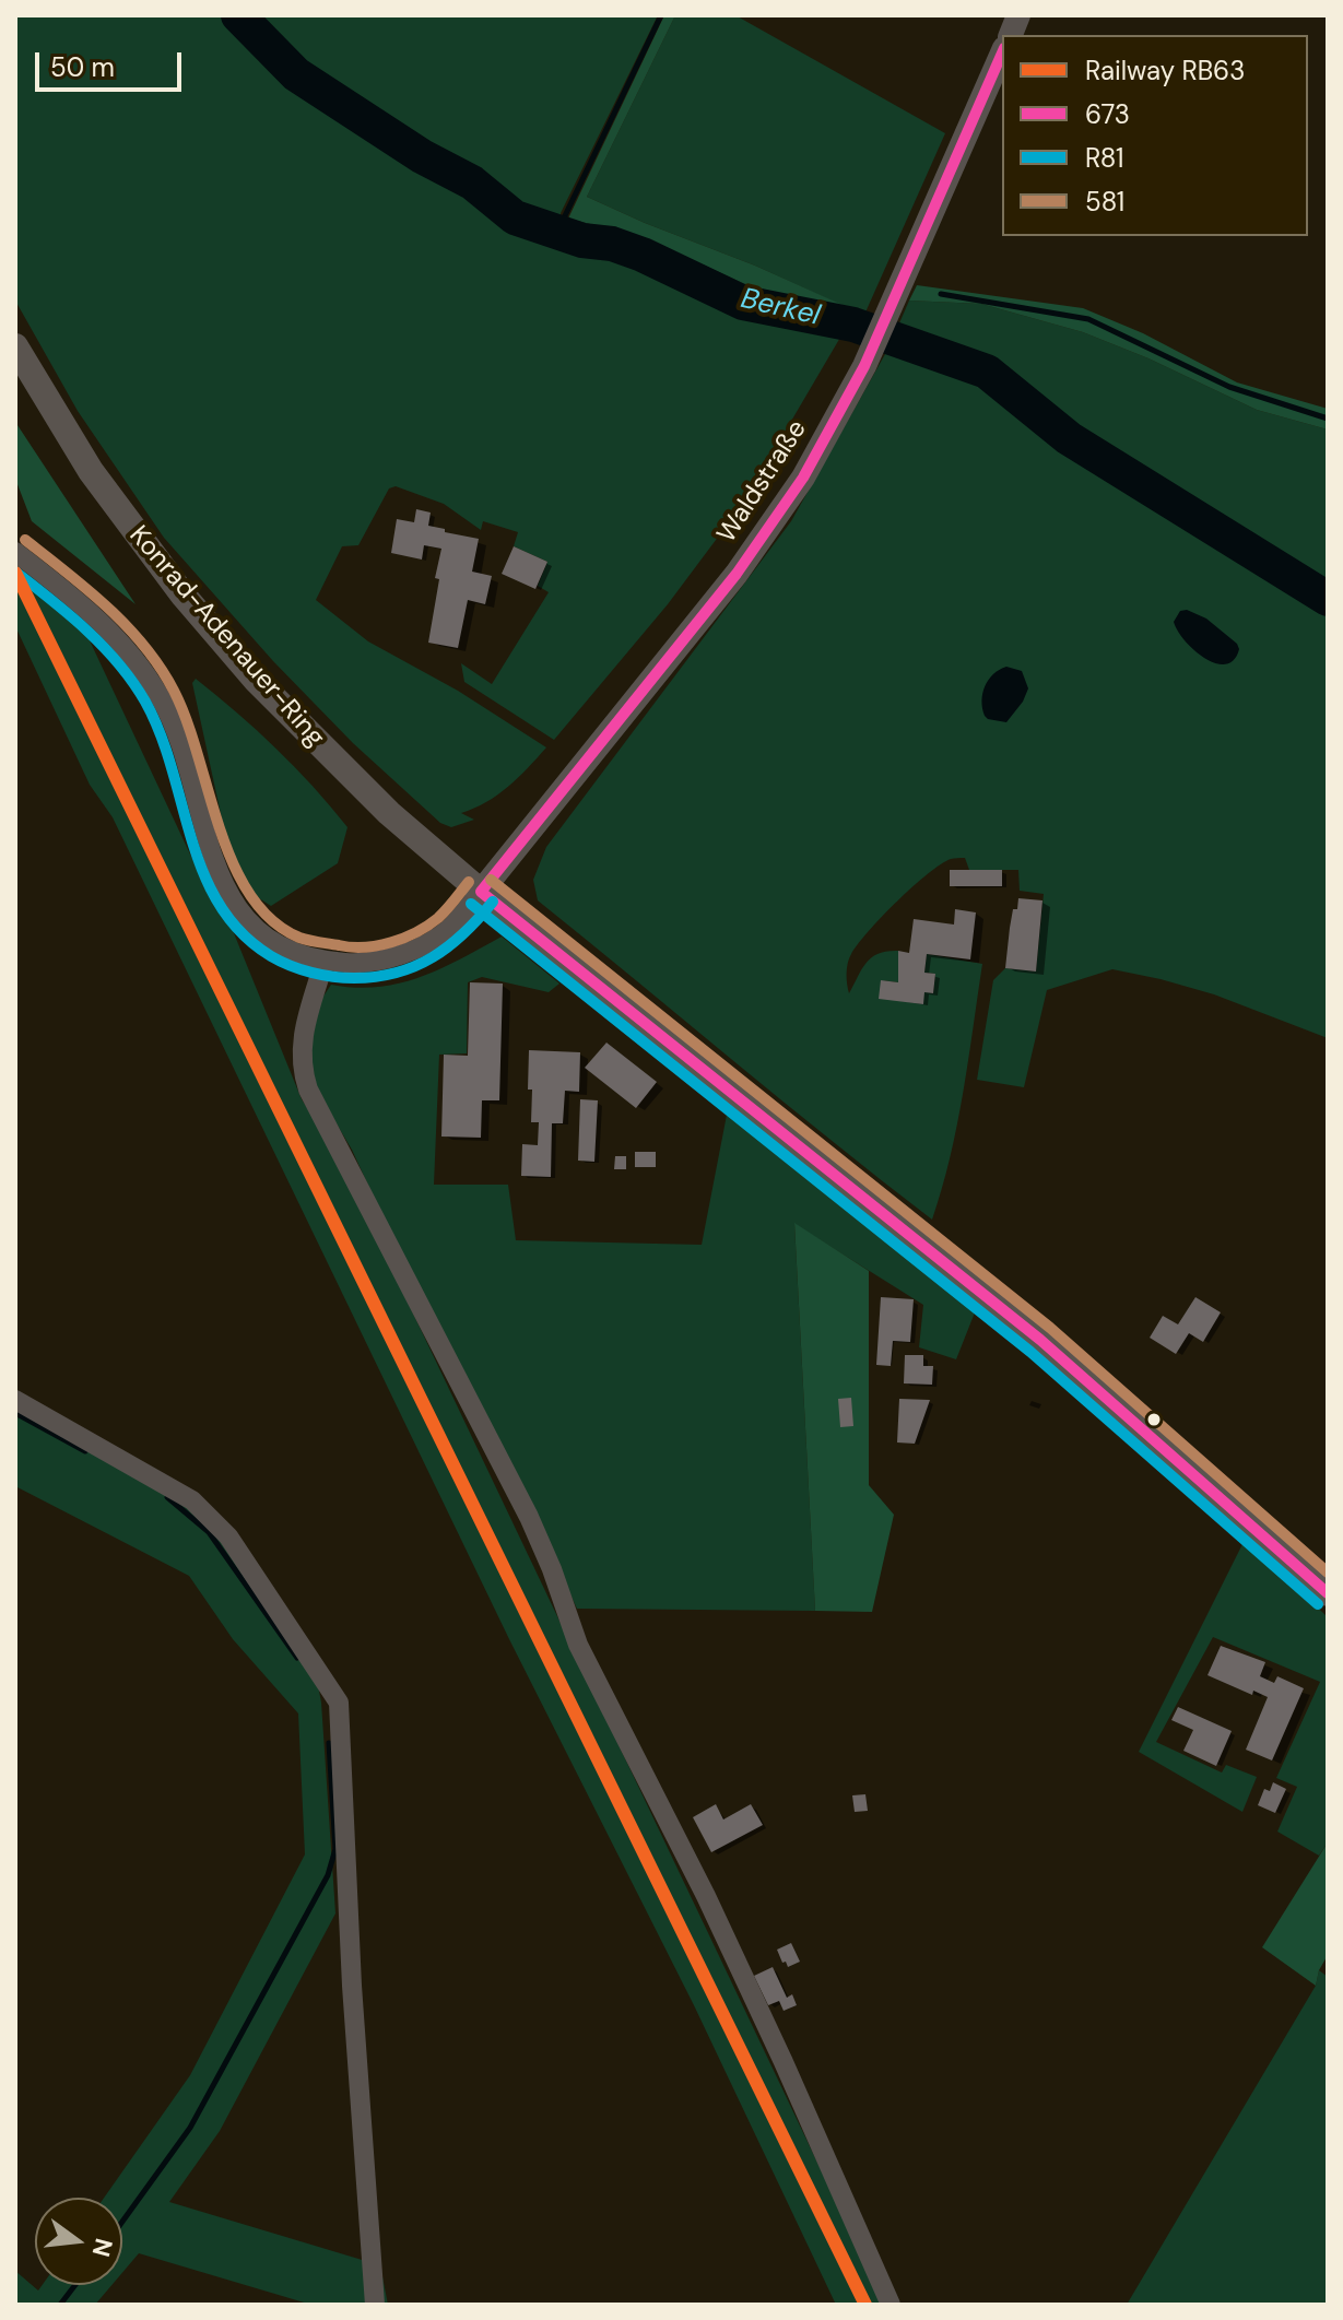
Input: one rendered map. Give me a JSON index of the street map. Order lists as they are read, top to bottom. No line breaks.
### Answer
{"streets":{"main road":["Konrad-Adenauer-Ring"],"street":["Waldstraße"]},"crossings":[["Waldstraße","Konrad-Adenauer-Ring"]],"water":["Berkel"],"lines":["transit line 673","transit line 581","transit line R81","rail line RB63"],"legend":["Railway RB63","673","R81","581"],"scale_bar":"50 m","north":"right"}
